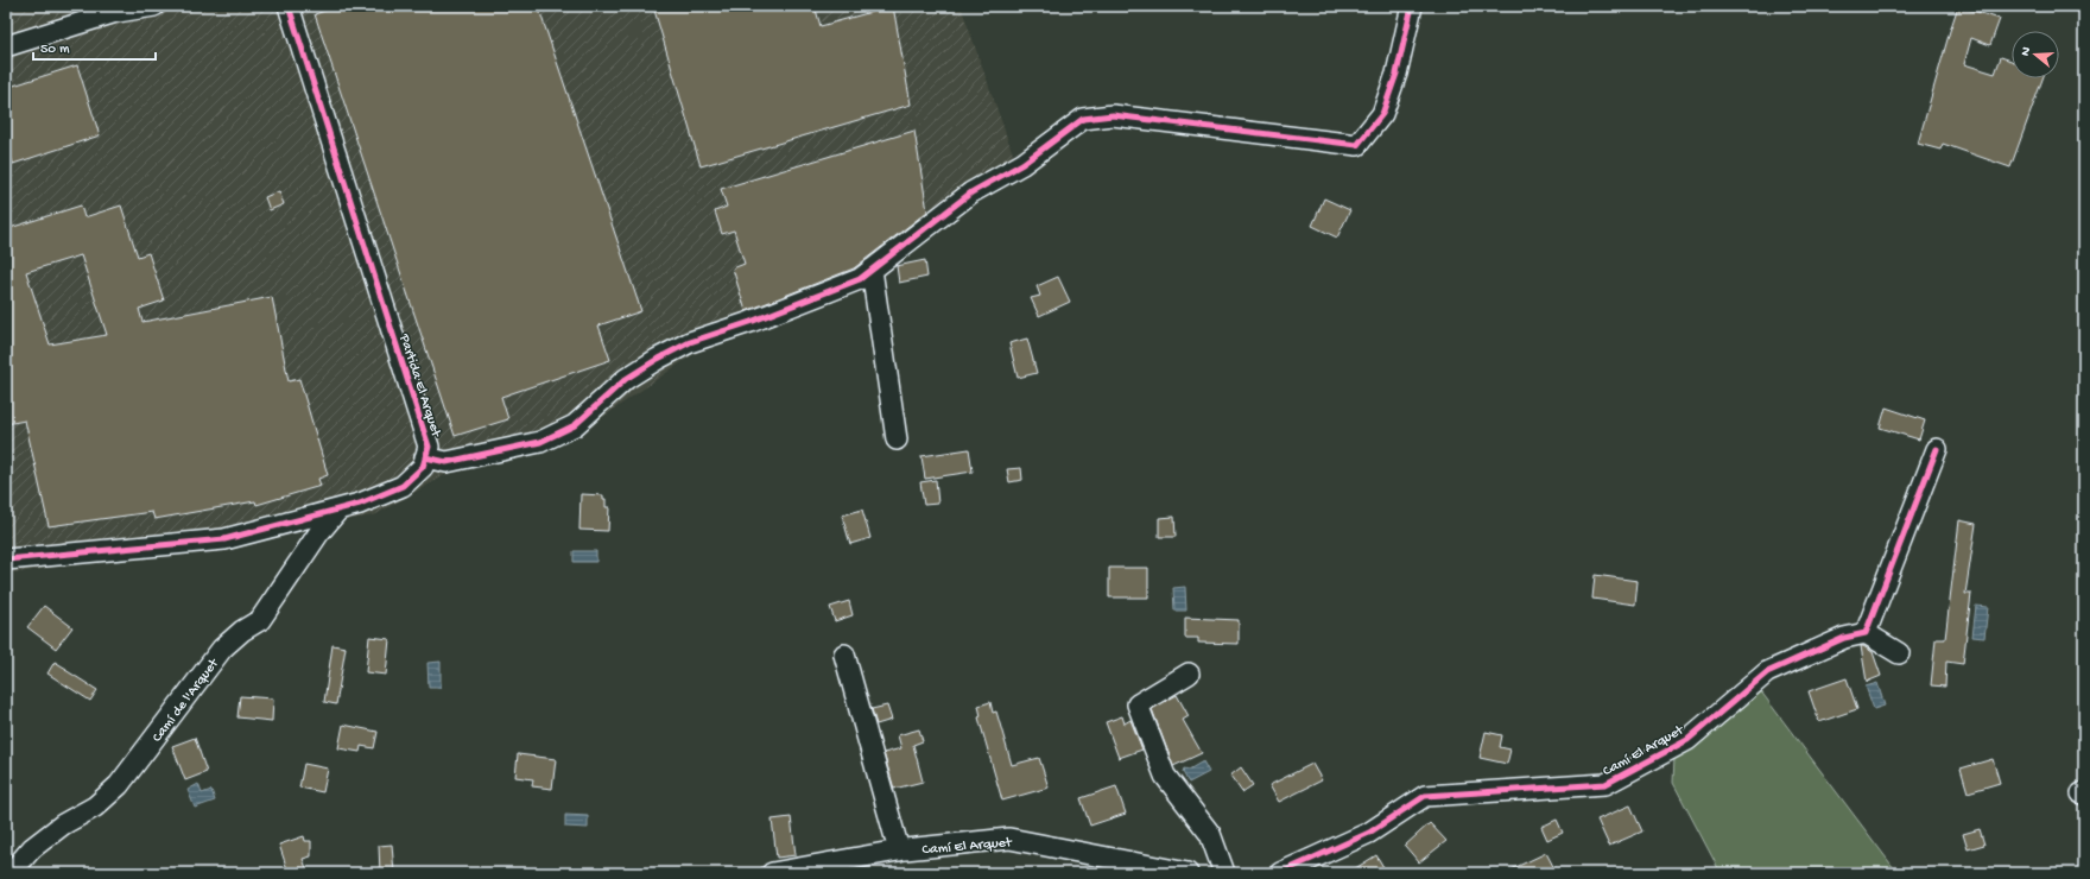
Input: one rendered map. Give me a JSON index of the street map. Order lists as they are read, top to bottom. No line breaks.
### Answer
{"streets":{"street":["Partida El Arquet","Camí de l'Arquet","Camí El Arquet"]},"crossings":[["Partida El Arquet","Camí de l'Arquet"]],"scale_bar":"50 m","north":"left"}
